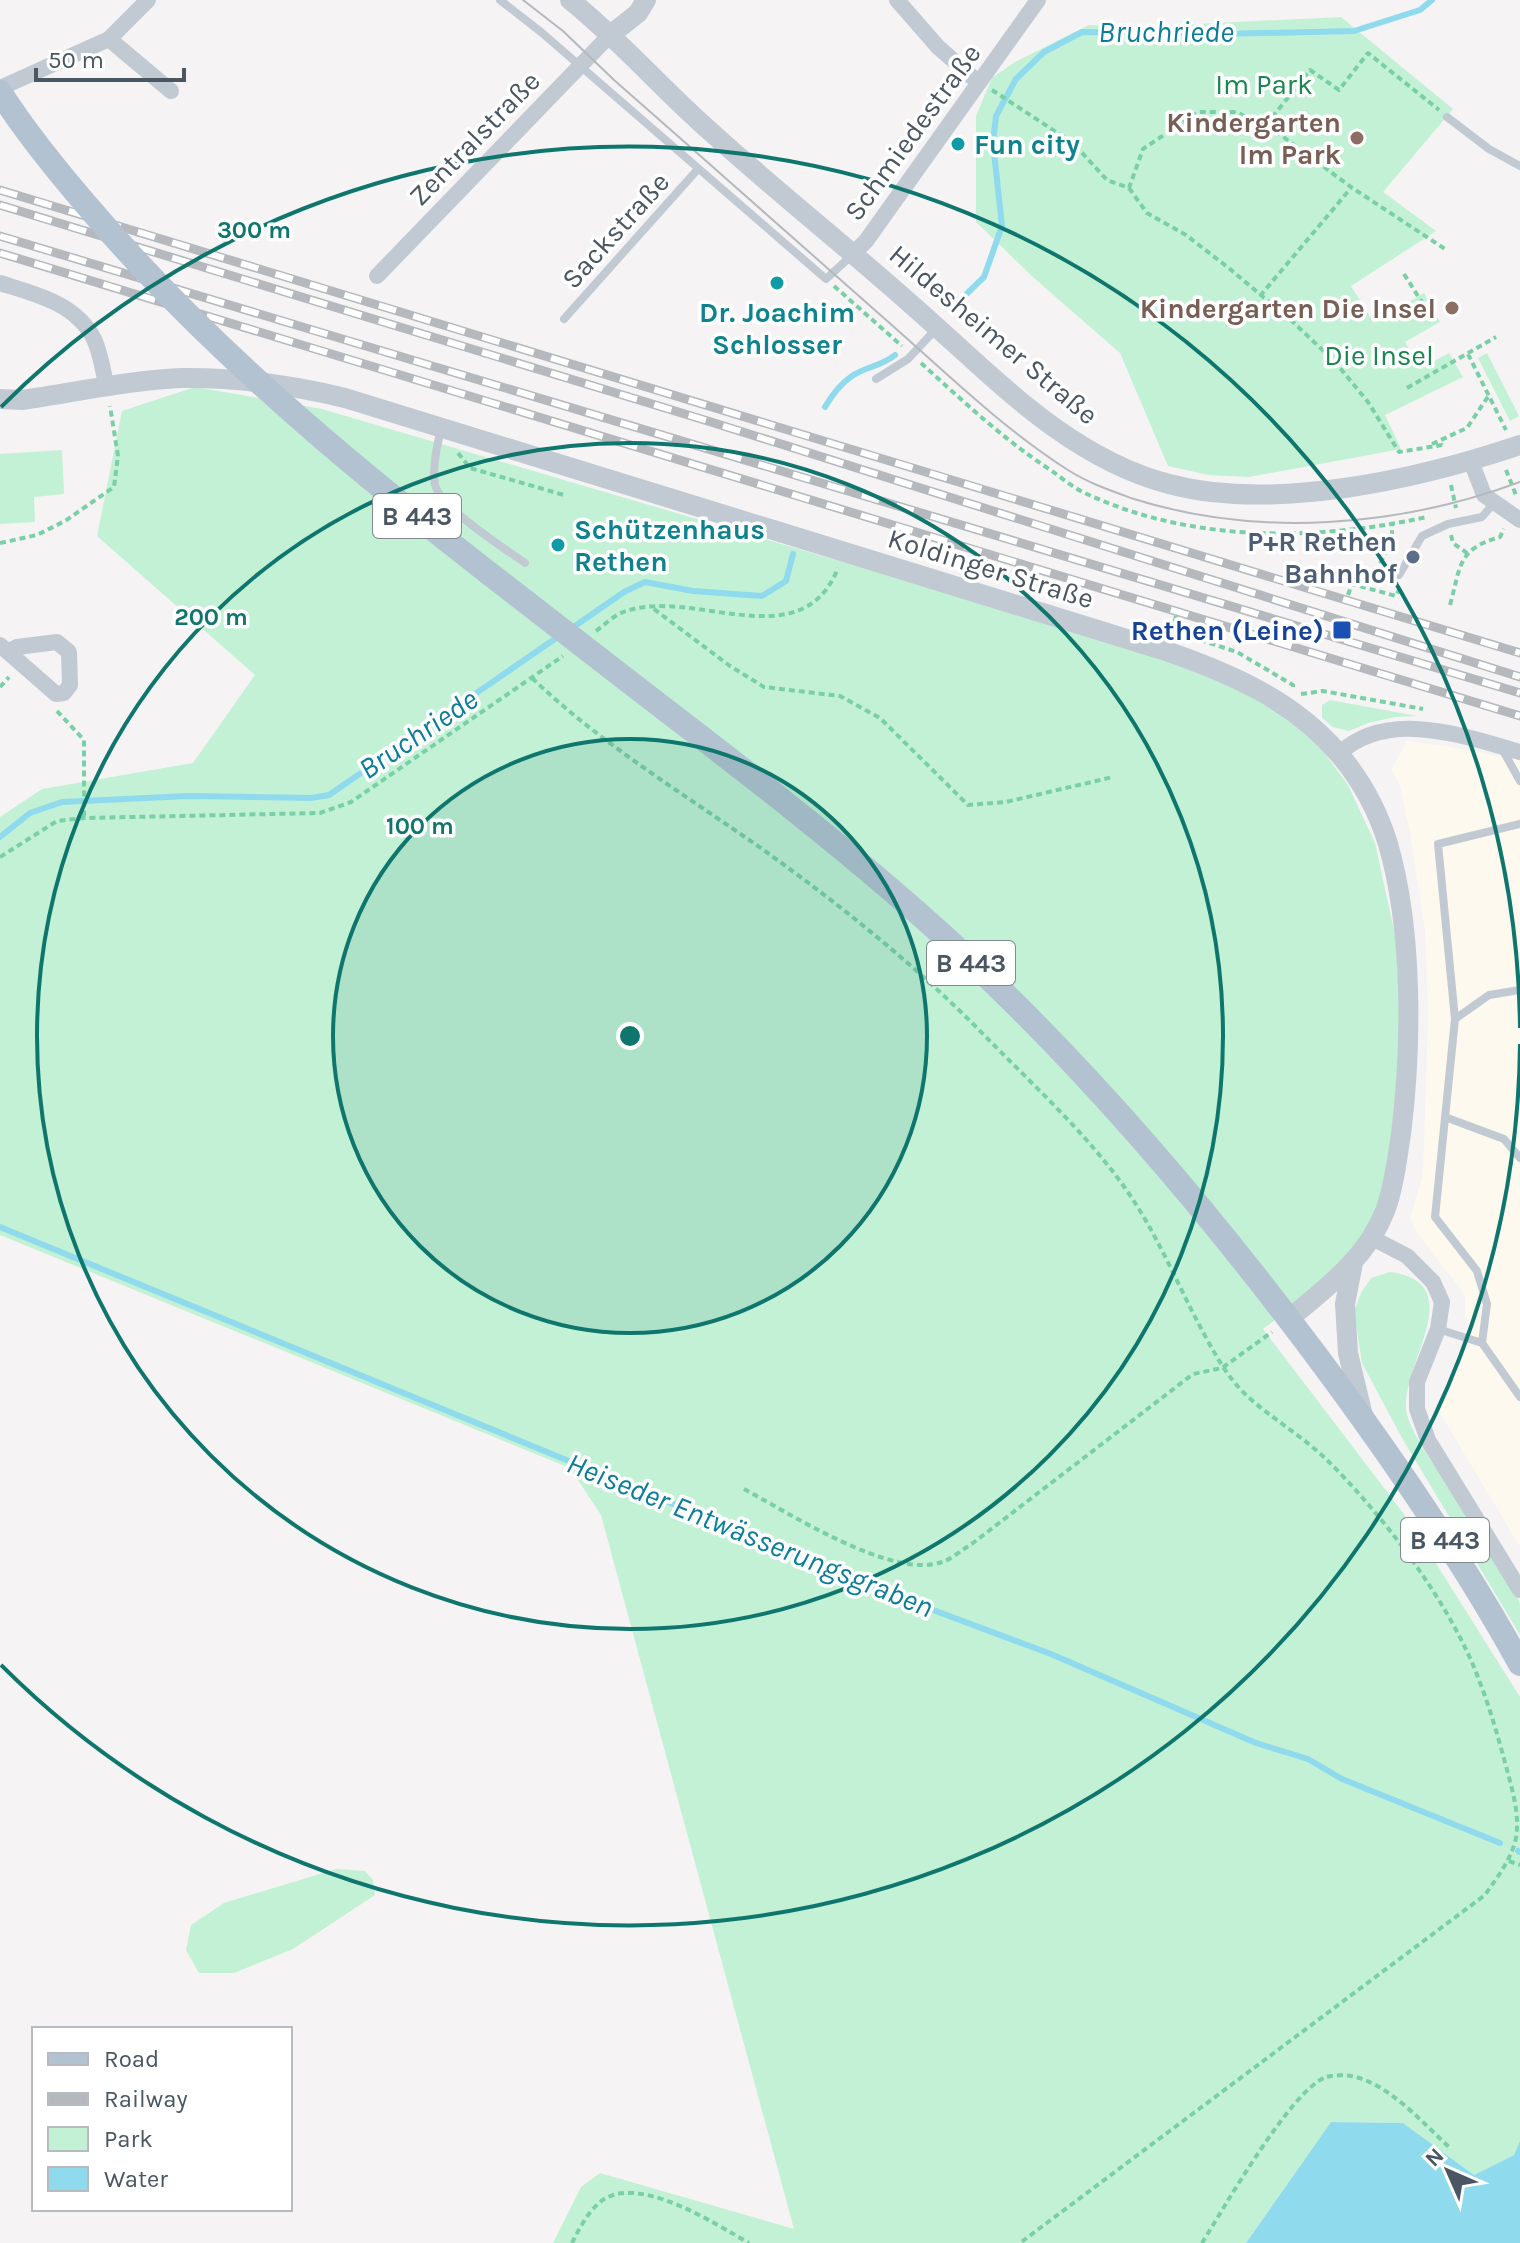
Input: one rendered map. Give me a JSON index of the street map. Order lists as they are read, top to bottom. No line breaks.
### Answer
{"streets":{"main road":["B 443"],"street":["Schmiedestraße","Zentralstraße","Hildesheimer Straße","Koldinger Straße"],"lane":["Sackstraße"]},"crossings":[["Schmiedestraße","Hildesheimer Straße"],["Zentralstraße","Hildesheimer Straße"],["Sackstraße","Hildesheimer Straße"],["B 443","Koldinger Straße"]],"water":["Bruchriede","Heiseder Entwässerungsgraben"],"parks":["Im Park","Die Insel"],"places":{"other":["Kindergarten Im Park","Fun city","Dr. Joachim Schlosser","Kindergarten Die Insel","Schützenhaus Rethen","P+R Rethen Bahnhof"],"transit":["Rethen (Leine)"]},"legend":["Road","Railway","Park","Water"],"scale_bar":"50 m","north":"top left","rings":["300 m","200 m","100 m"]}
